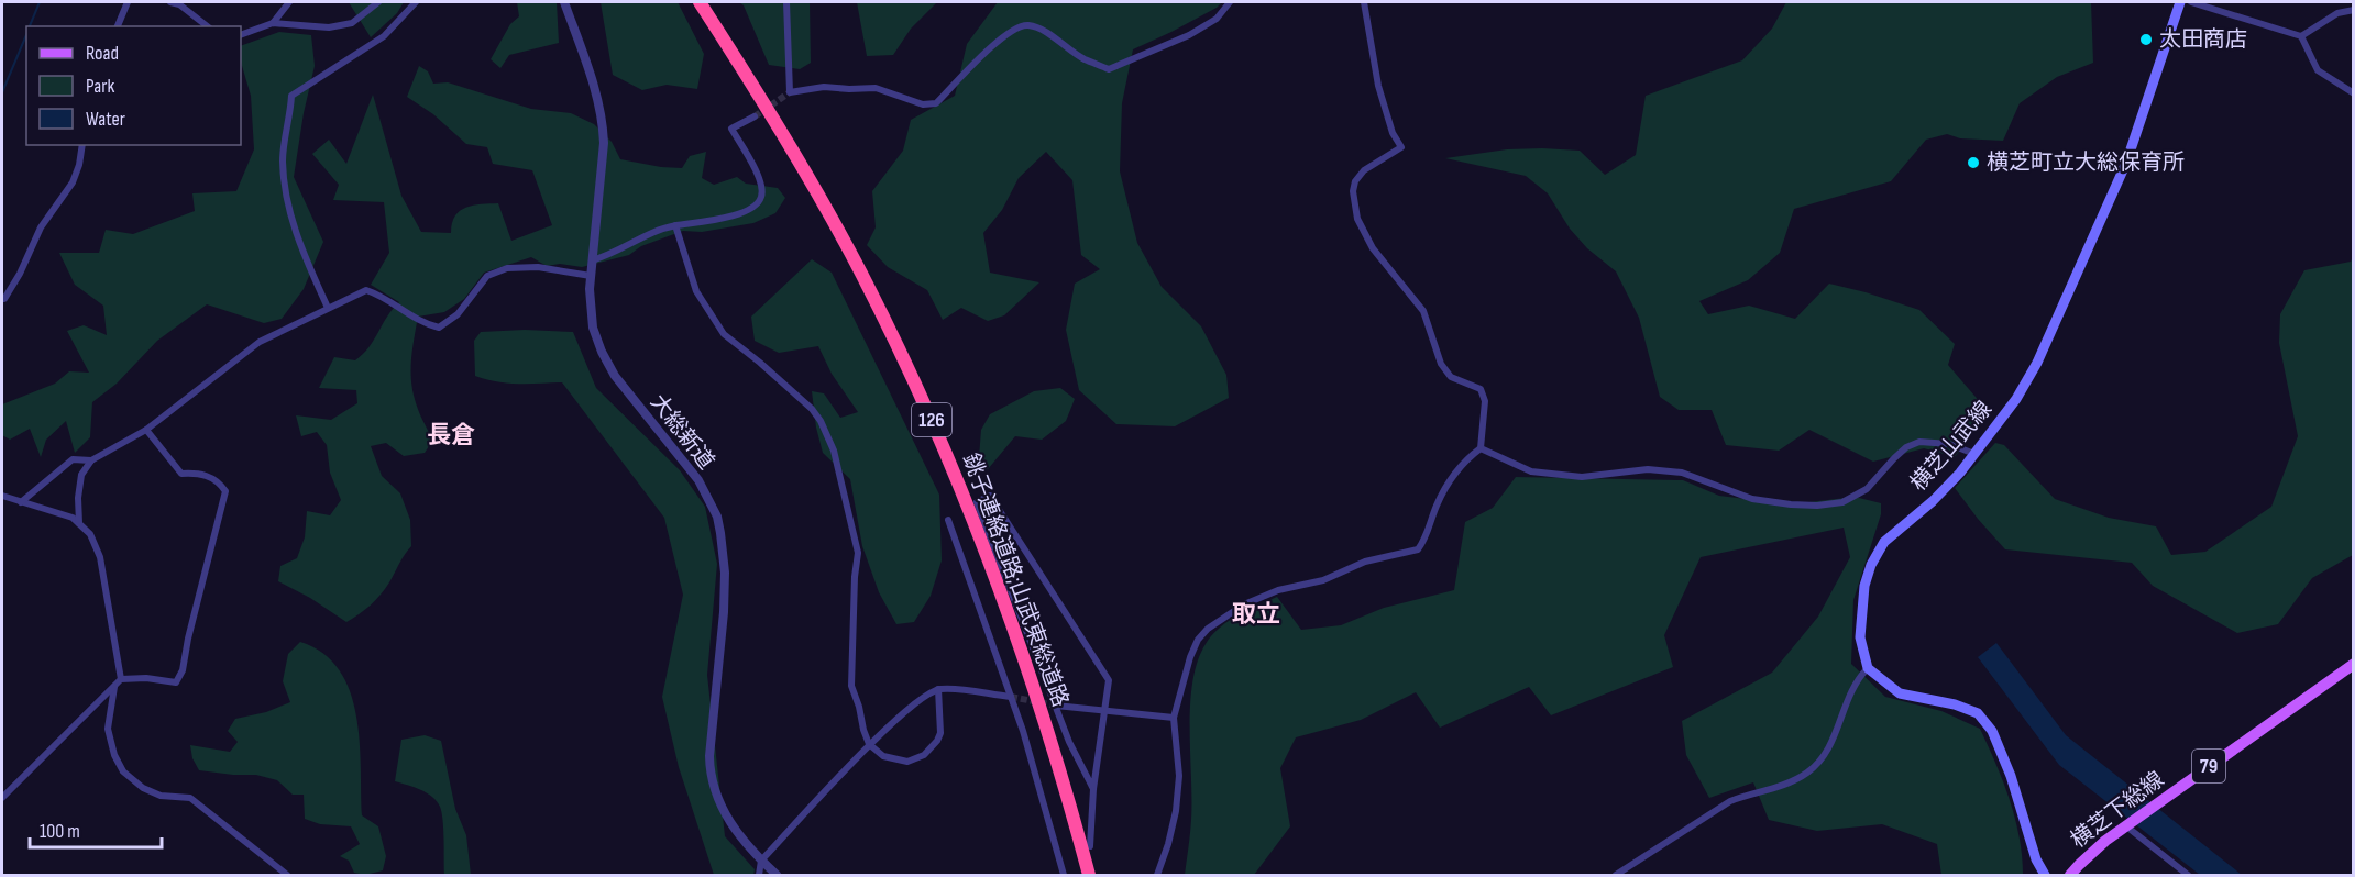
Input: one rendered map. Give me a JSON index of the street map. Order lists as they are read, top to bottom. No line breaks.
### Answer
{"streets":{"highway":["126","銚子連絡道路;山武東総道路"],"main road":["横芝山武線","79","横芝下総線"],"street":["大総新道"]},"districts":["長倉","取立"],"places":["太田商店","横芝町立大総保育所"],"legend":["Road","Park","Water"],"scale_bar":"100 m"}
